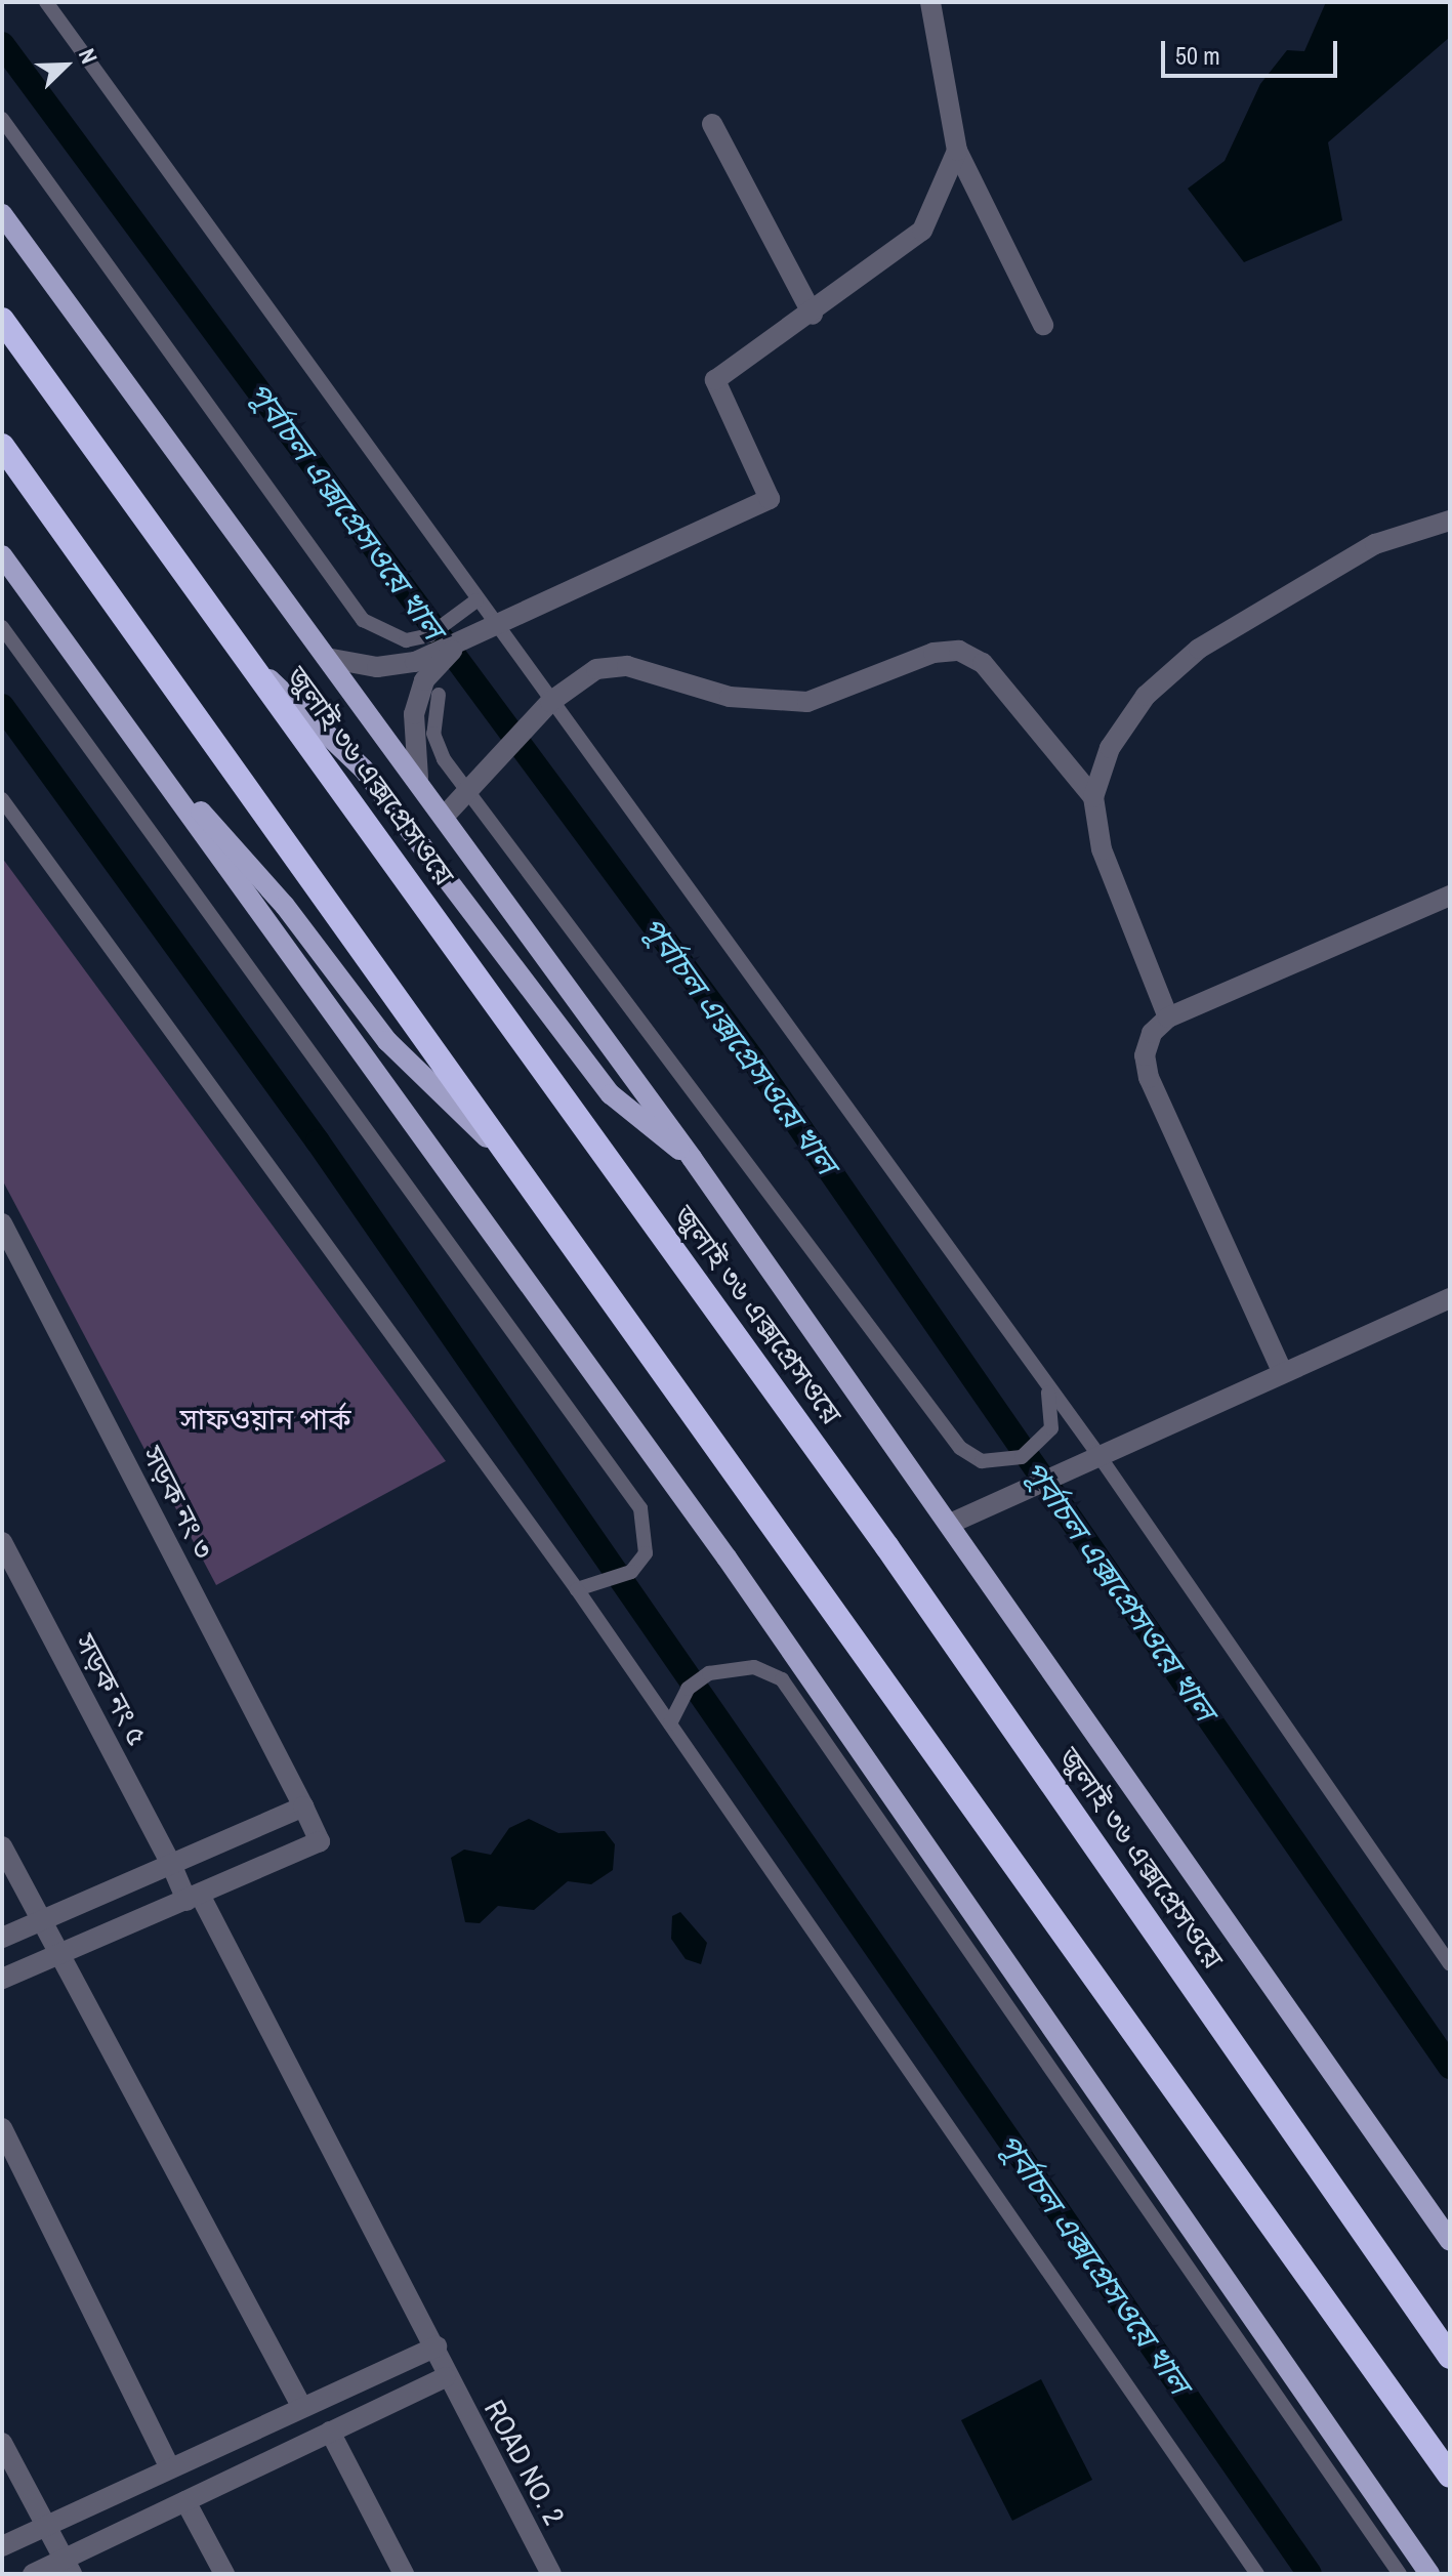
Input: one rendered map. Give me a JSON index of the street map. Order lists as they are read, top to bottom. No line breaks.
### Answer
{"streets":{"highway":["জুলাই ৩৬ এক্সপ্রেসওয়ে"],"street":["সড়ক নং ৩","সড়ক নং ৫","ROAD NO. 2"]},"crossings":[["সড়ক নং ৩","সড়ক নং ৫"],["সড়ক নং ৩","ROAD NO. 2"],["সড়ক নং ৫","ROAD NO. 2"]],"water":["পূর্বাচল এক্সপ্রেসওয়ে খাল"],"parks":["সাফওয়ান পার্ক"],"scale_bar":"50 m","north":"top right"}
